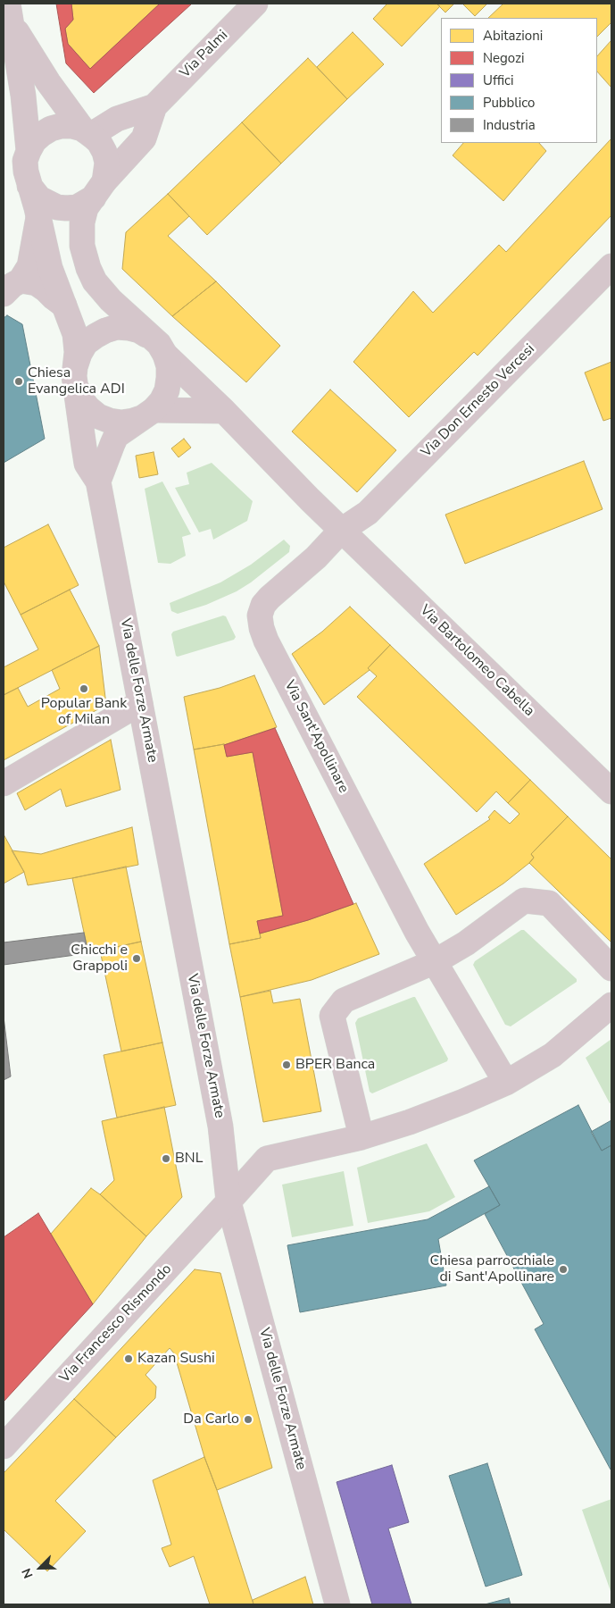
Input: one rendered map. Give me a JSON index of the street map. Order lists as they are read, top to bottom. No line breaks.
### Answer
{"streets":{"street":["Via Palmi","Via Don Ernesto Vercesi","Via Bartolomeo Cabella","Via delle Forze Armate","Via Sant'Apollinare","Via Francesco Rismondo"]},"crossings":[["Via Palmi","Via delle Forze Armate"],["Via Don Ernesto Vercesi","Via Bartolomeo Cabella"],["Via Don Ernesto Vercesi","Via delle Forze Armate"],["Via Don Ernesto Vercesi","Via Sant'Apollinare"],["Via Bartolomeo Cabella","Via delle Forze Armate"],["Via Bartolomeo Cabella","Via Sant'Apollinare"],["Via delle Forze Armate","Via Sant'Apollinare"],["Via delle Forze Armate","Via Francesco Rismondo"],["Via Sant'Apollinare","Via Francesco Rismondo"]],"places":["Chiesa Evangelica ADI","Popular Bank of Milan","Chicchi e Grappoli","BPER Banca","BNL","Chiesa parrocchiale di Sant'Apollinare","Kazan Sushi","Da Carlo"],"legend":["Abitazioni","Negozi","Uffici","Pubblico","Industria"],"north":"bottom left"}
